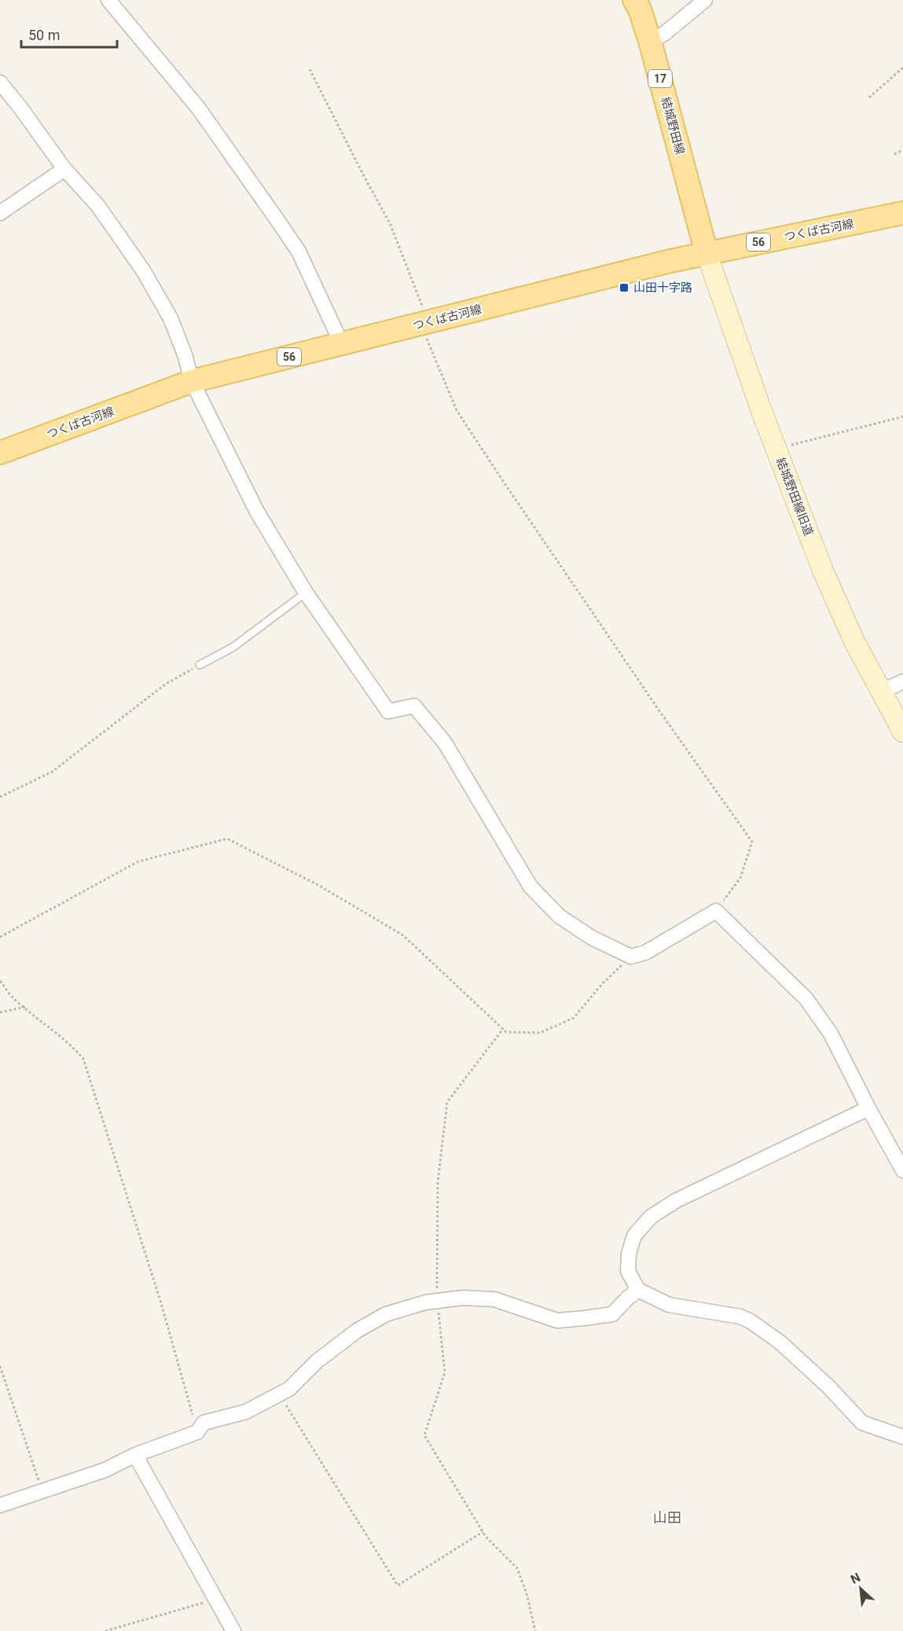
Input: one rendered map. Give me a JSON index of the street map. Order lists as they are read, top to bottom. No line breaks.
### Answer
{"streets":{"main road":["17","結城野田線","つくば古河線","56"],"street":["結城野田線旧道"]},"crossings":[["結城野田線","つくば古河線"],["結城野田線","結城野田線旧道"],["つくば古河線","結城野田線旧道"]],"districts":["山田"],"places":{"transit":["山田十字路"]},"scale_bar":"50 m","north":"top left"}
